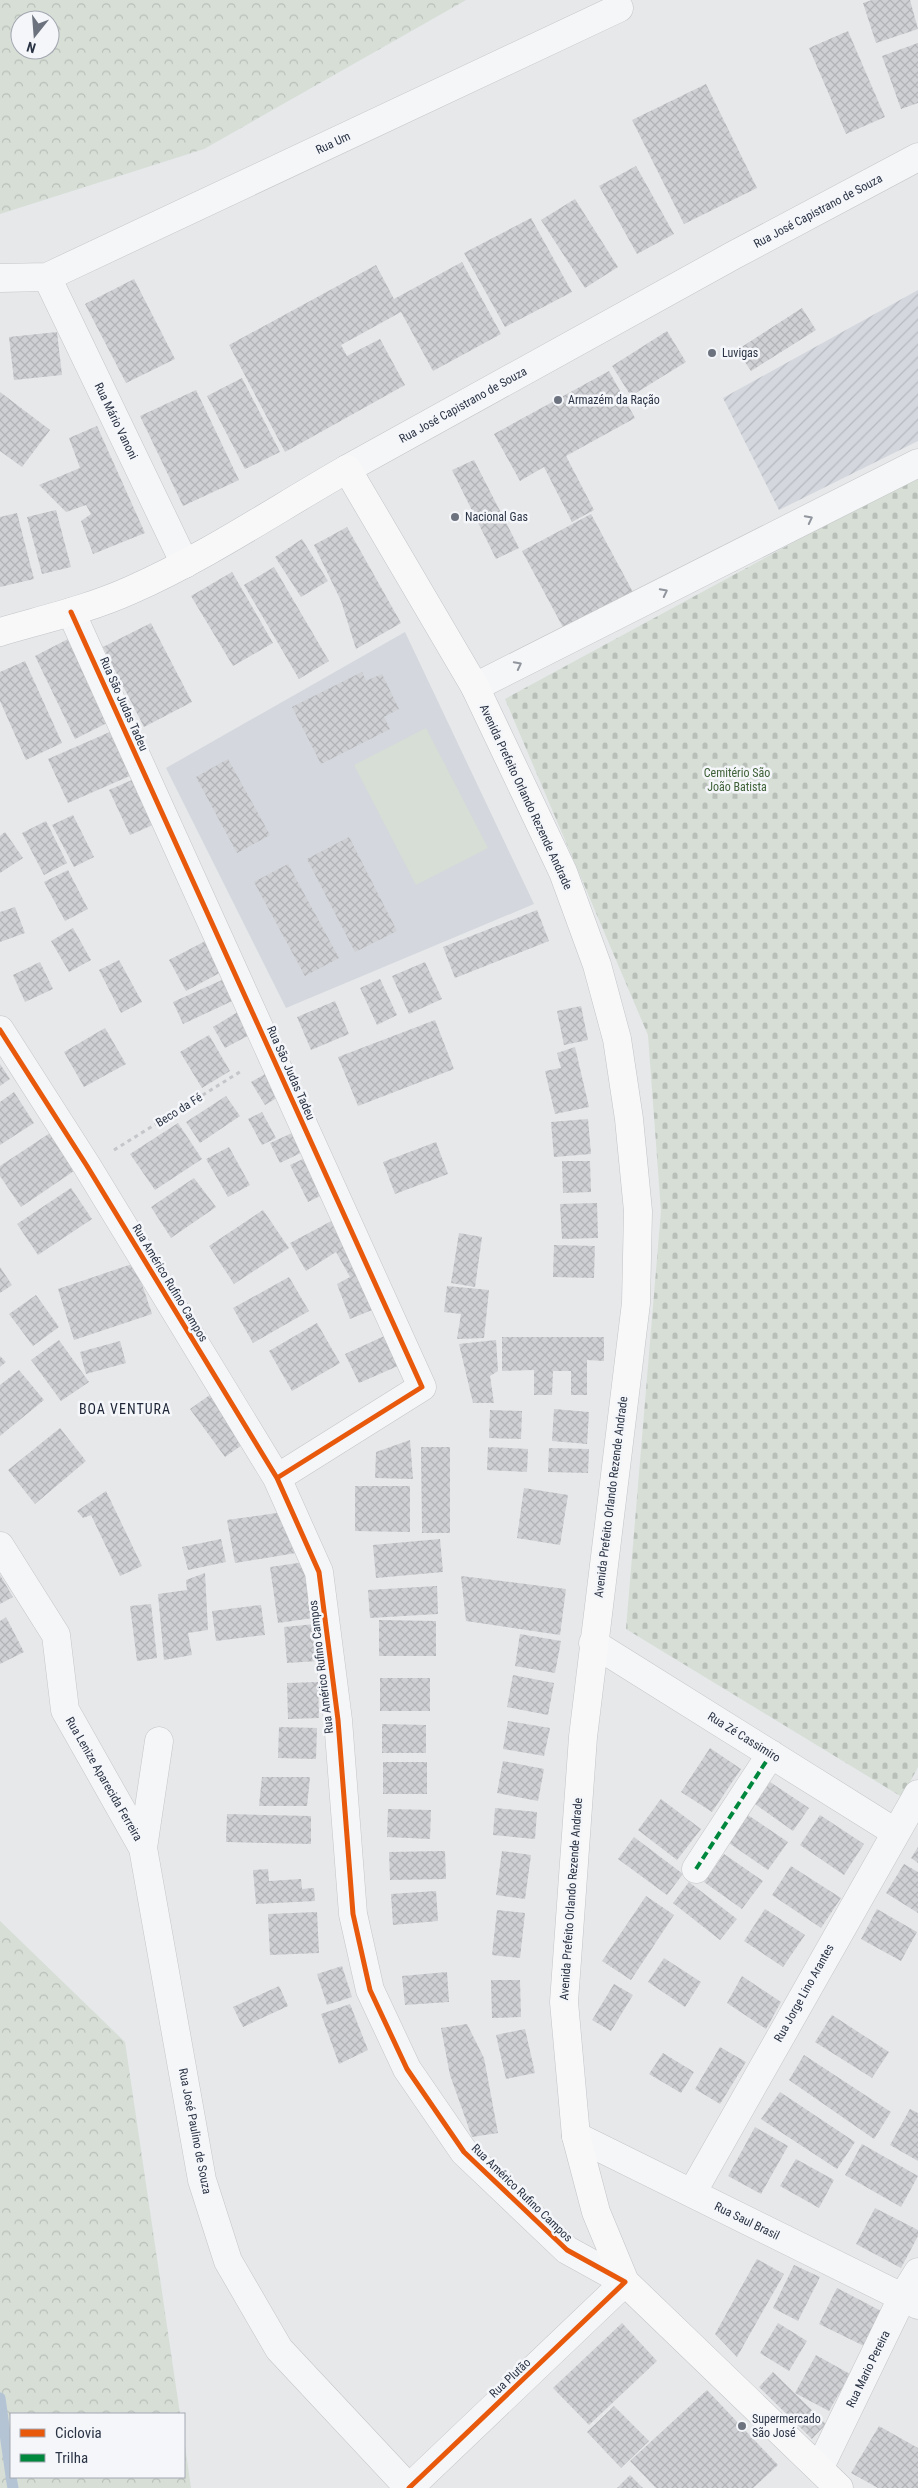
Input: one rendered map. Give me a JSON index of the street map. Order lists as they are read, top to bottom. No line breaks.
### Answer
{"streets":{"main road":["Rua José Capistrano de Souza","Avenida Prefeito Orlando Rezende Andrade"],"street":["Rua Um","Rua Mário Vanoni","Rua São Judas Tadeu","Rua Américo Rufino Campos","Rua Zé Cassimiro","Rua Lenize Aparecida Ferreira","Rua Jorge Lino Arantes","Rua José Paulino de Souza","Rua Saul Brasil","Rua Mario Pereira","Rua Plutão"],"path":["Beco da Fé"]},"crossings":[["Rua Um","Rua Mário Vanoni"],["Rua José Capistrano de Souza","Rua Mário Vanoni"],["Rua José Capistrano de Souza","Rua São Judas Tadeu"],["Rua José Capistrano de Souza","Avenida Prefeito Orlando Rezende Andrade"],["Rua São Judas Tadeu","Beco da Fé"],["Rua São Judas Tadeu","Rua Américo Rufino Campos"],["Avenida Prefeito Orlando Rezende Andrade","Rua Américo Rufino Campos"],["Avenida Prefeito Orlando Rezende Andrade","Rua Zé Cassimiro"],["Avenida Prefeito Orlando Rezende Andrade","Rua Saul Brasil"],["Avenida Prefeito Orlando Rezende Andrade","Rua Mario Pereira"],["Avenida Prefeito Orlando Rezende Andrade","Rua Plutão"],["Beco da Fé","Rua Américo Rufino Campos"],["Rua Américo Rufino Campos","Rua Plutão"],["Rua Zé Cassimiro","Rua Jorge Lino Arantes"],["Rua Lenize Aparecida Ferreira","Rua José Paulino de Souza"],["Rua Jorge Lino Arantes","Rua Saul Brasil"],["Rua José Paulino de Souza","Rua Plutão"],["Rua Saul Brasil","Rua Mario Pereira"]],"districts":["BOA VENTURA"],"parks":["Cemitério São João Batista"],"places":["Luvigas","Armazém da Ração","Nacional Gas","Supermercado São José"],"legend":["Ciclovia","Trilha"],"north":"bottom"}
